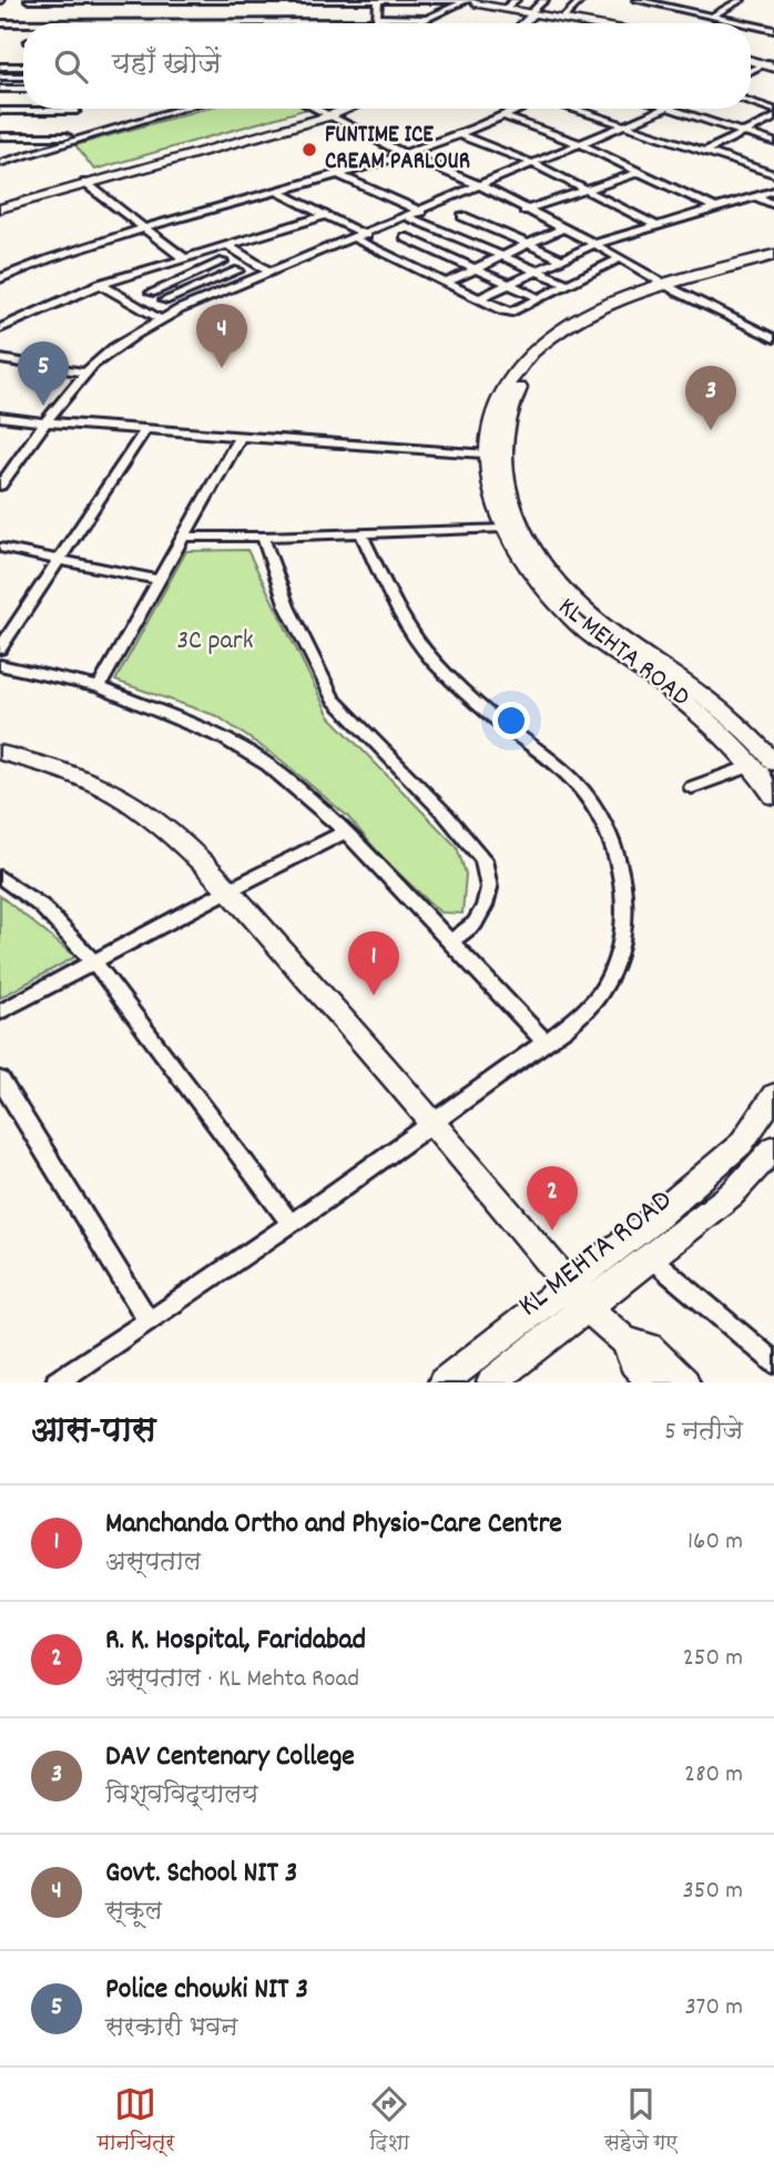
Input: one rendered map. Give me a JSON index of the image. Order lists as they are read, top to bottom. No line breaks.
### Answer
{"streets":{"street":["KL MEHTA ROAD"]},"parks":["3C park"],"places":["FUNTIME ICE CREAM PARLOUR"],"page":{"search":"यहाँ खोजें","pins":["4","5","3","1","2"],"heading":["आस-पास","5 नतीजे"],"list":[{"mark":"1","name":"Manchanda Ortho and Physio-Care Centre","note":"अस्पताल","value":"160 m"},{"mark":"2","name":"R. K. Hospital, Faridabad","note":"अस्पताल · KL Mehta Road","value":"250 m"},{"mark":"3","name":"DAV Centenary College","note":"विश्वविद्यालय","value":"280 m"},{"mark":"4","name":"Govt. School NIT 3","note":"स्कूल","value":"350 m"},{"mark":"5","name":"Police chowki NIT 3","note":"सरकारी भवन","value":"370 m"}],"nav":["मानचित्र","दिशा","सहेजे गए"]}}
